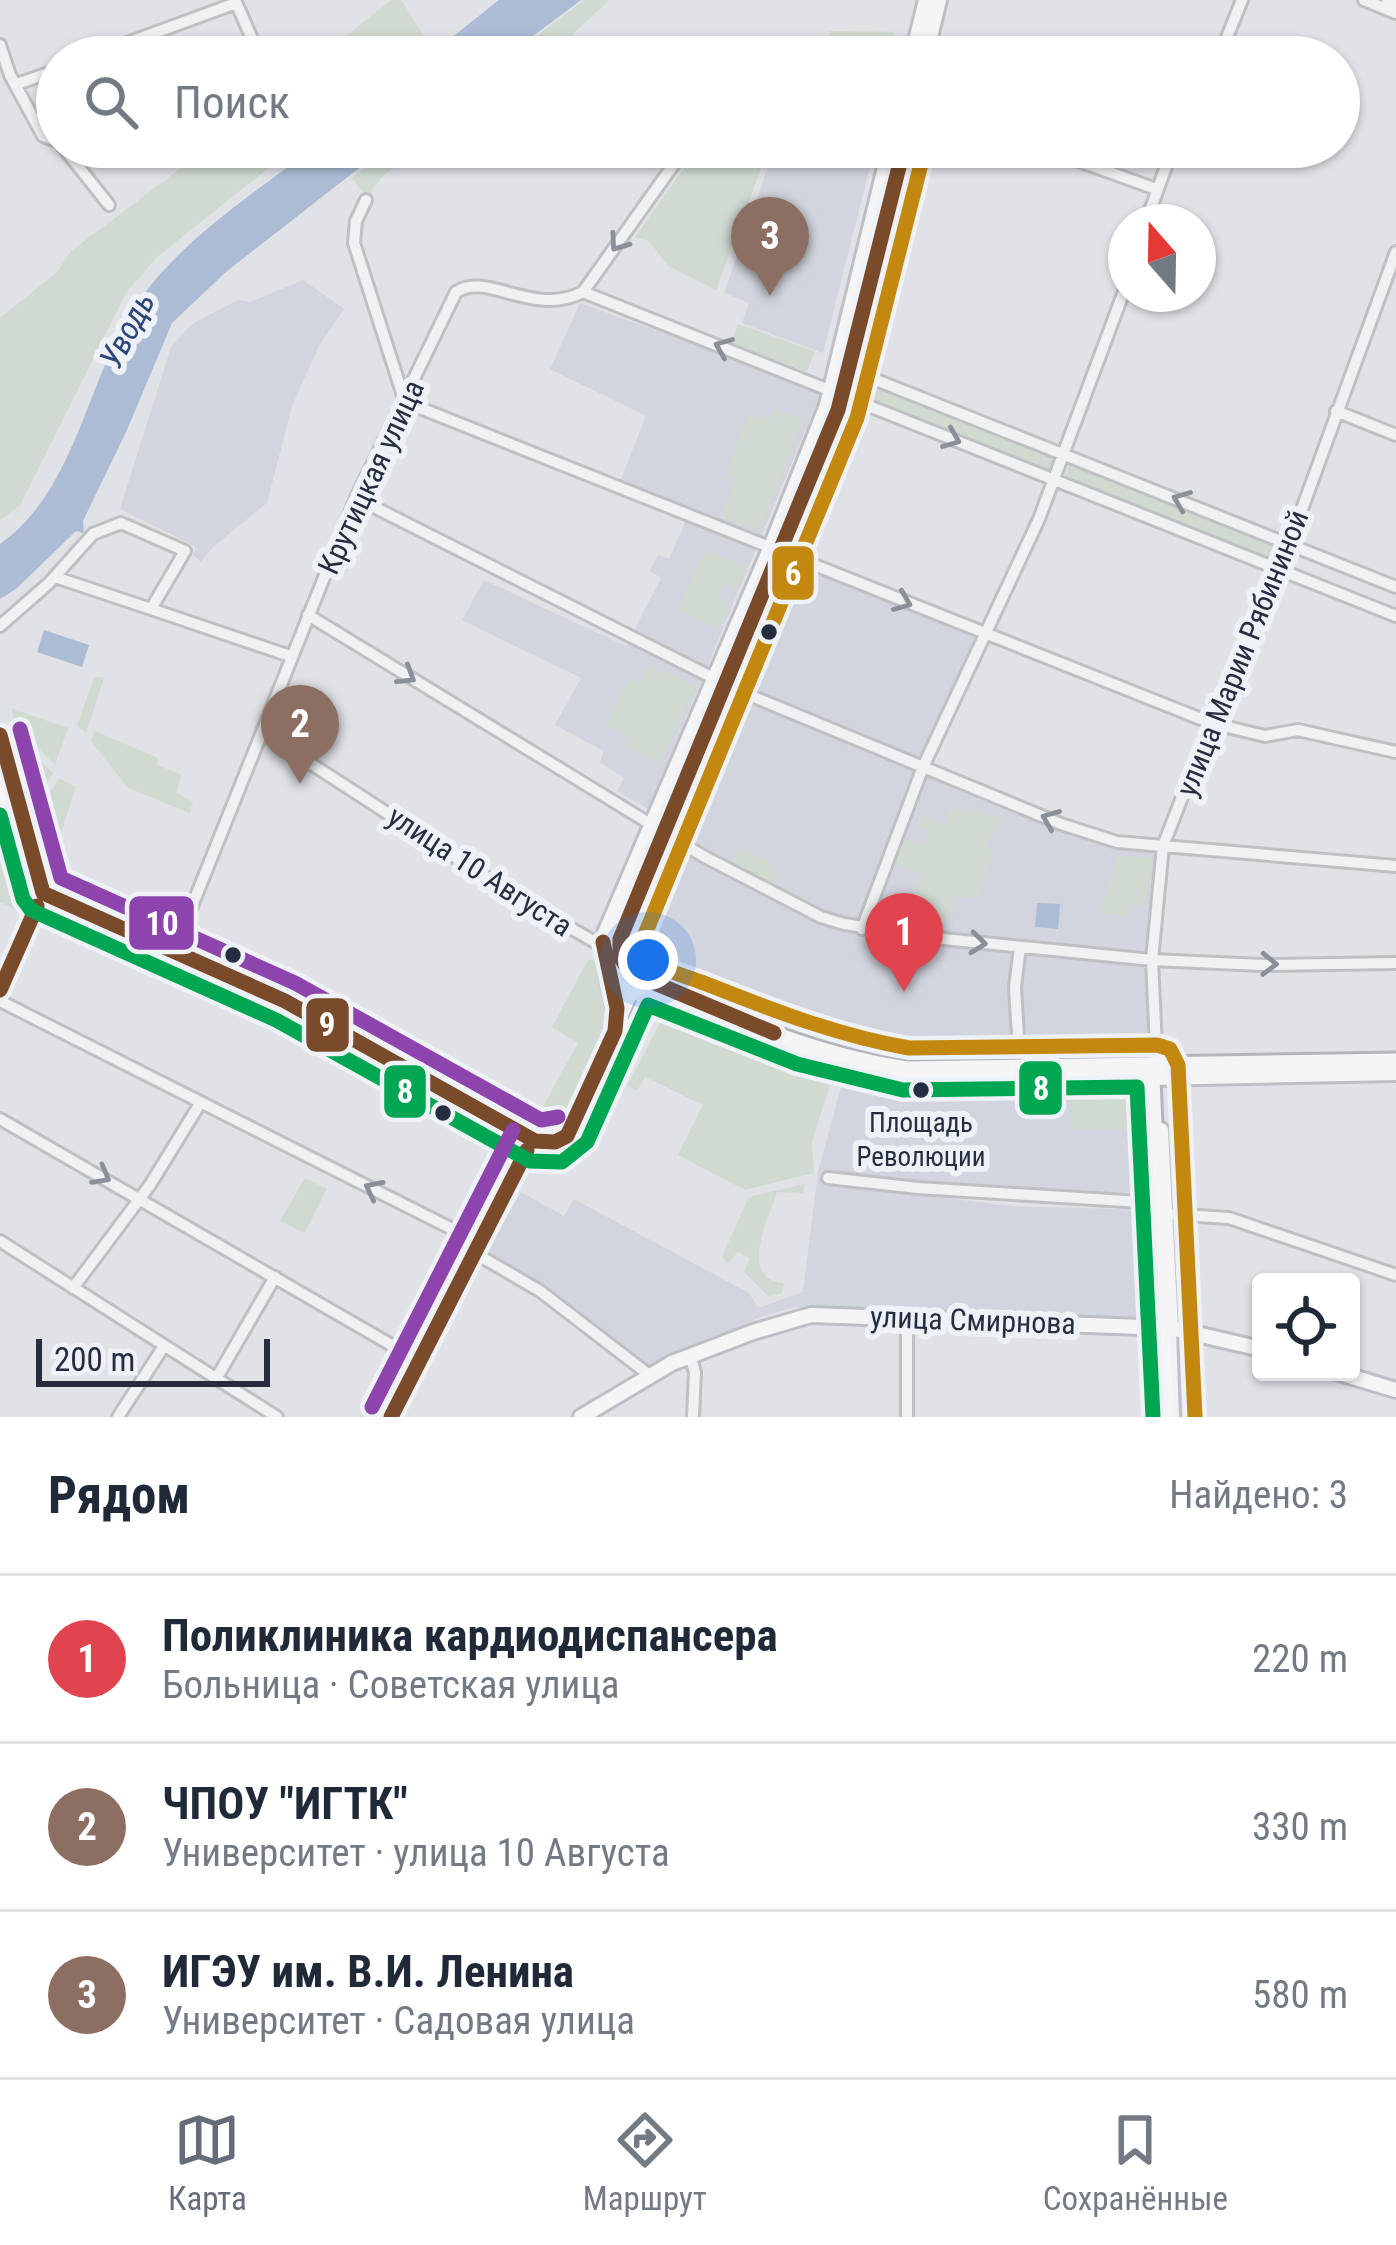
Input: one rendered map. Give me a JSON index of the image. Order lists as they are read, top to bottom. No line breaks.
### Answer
{"streets":{"highway":["улица Марии Рябининой","улица 10 Августа"],"main road":["улица Смирнова"],"street":["Крутицкая улица"]},"crossings":[["Крутицкая улица","улица 10 Августа"],["улица Марии Рябининой","улица 10 Августа"],["улица Марии Рябининой","улица Смирнова"]],"water":["Уводь"],"places":["Площадь Революции"],"lines":["transit line 9","transit line 6","transit line 10","transit line 8"],"scale_bar":"200 m","north":"top","page":{"search":"Поиск","pins":["3","2","1"],"scale":"200 m","heading":["Рядом","Найдено: 3"],"list":[{"mark":"1","name":"Поликлиника кардиодиспансера","note":"Больница · Советская улица","value":"220 m"},{"mark":"2","name":"ЧПОУ \"ИГТК\"","note":"Университет · улица 10 Августа","value":"330 m"},{"mark":"3","name":"ИГЭУ им. В.И. Ленина","note":"Университет · Садовая улица","value":"580 m"}],"nav":["Карта","Маршрут","Сохранённые"]}}
